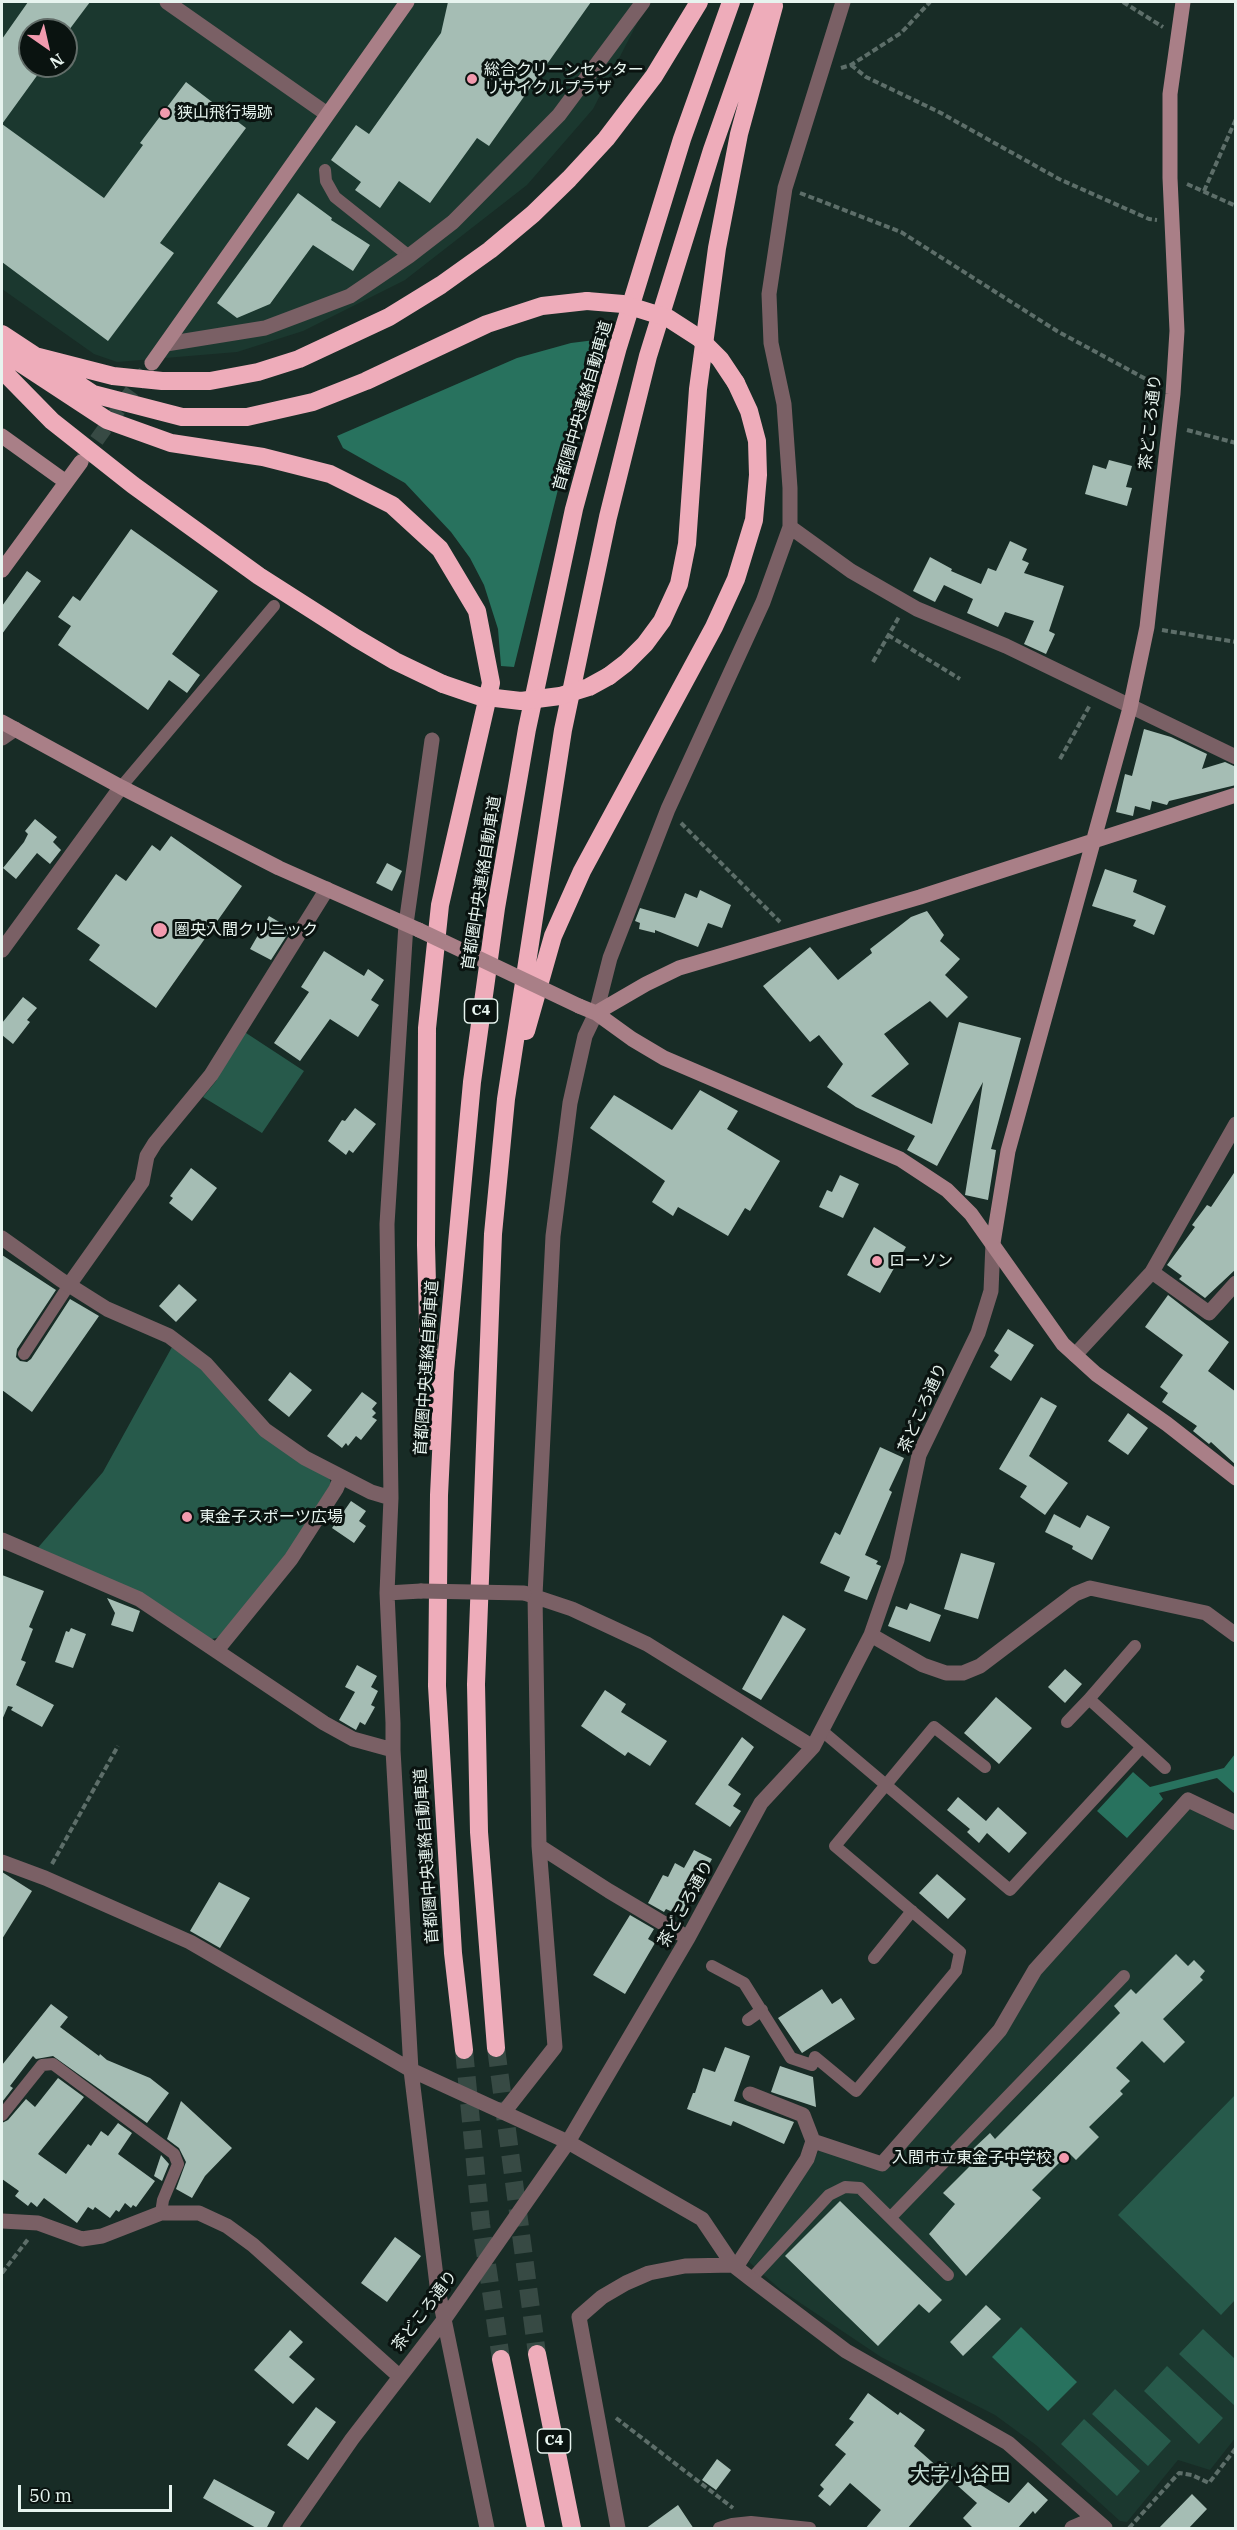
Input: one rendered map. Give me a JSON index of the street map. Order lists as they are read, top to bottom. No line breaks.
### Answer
{"streets":{"highway":["首都圏中央連絡自動車道","C4"],"street":["茶どころ通り"]},"districts":["大字小谷田"],"places":["総合クリーンセンター リサイクルプラザ","狭山飛行場跡","圏央入間クリニック","ローソン","東金子スポーツ広場","入間市立東金子中学校"],"scale_bar":"50 m","north":"bottom right"}
